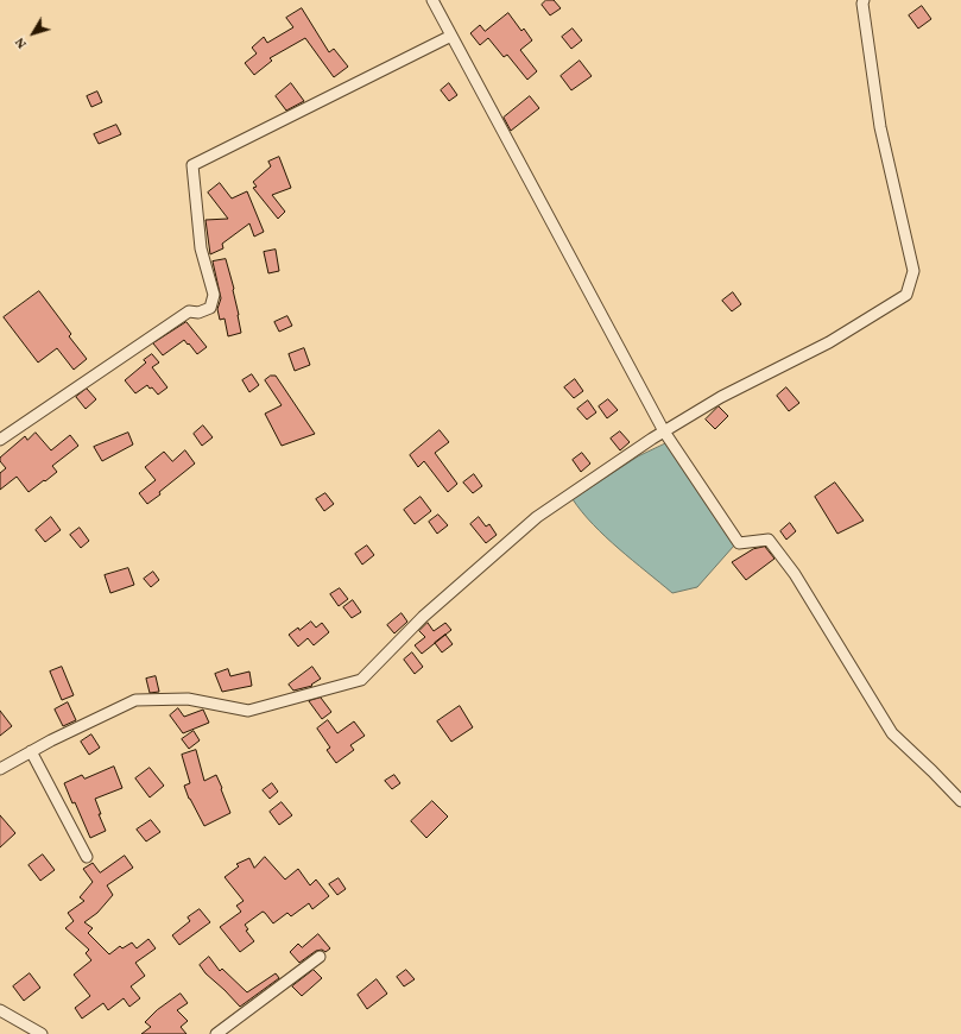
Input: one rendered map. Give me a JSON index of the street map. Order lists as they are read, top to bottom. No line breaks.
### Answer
{"north":"bottom left"}
